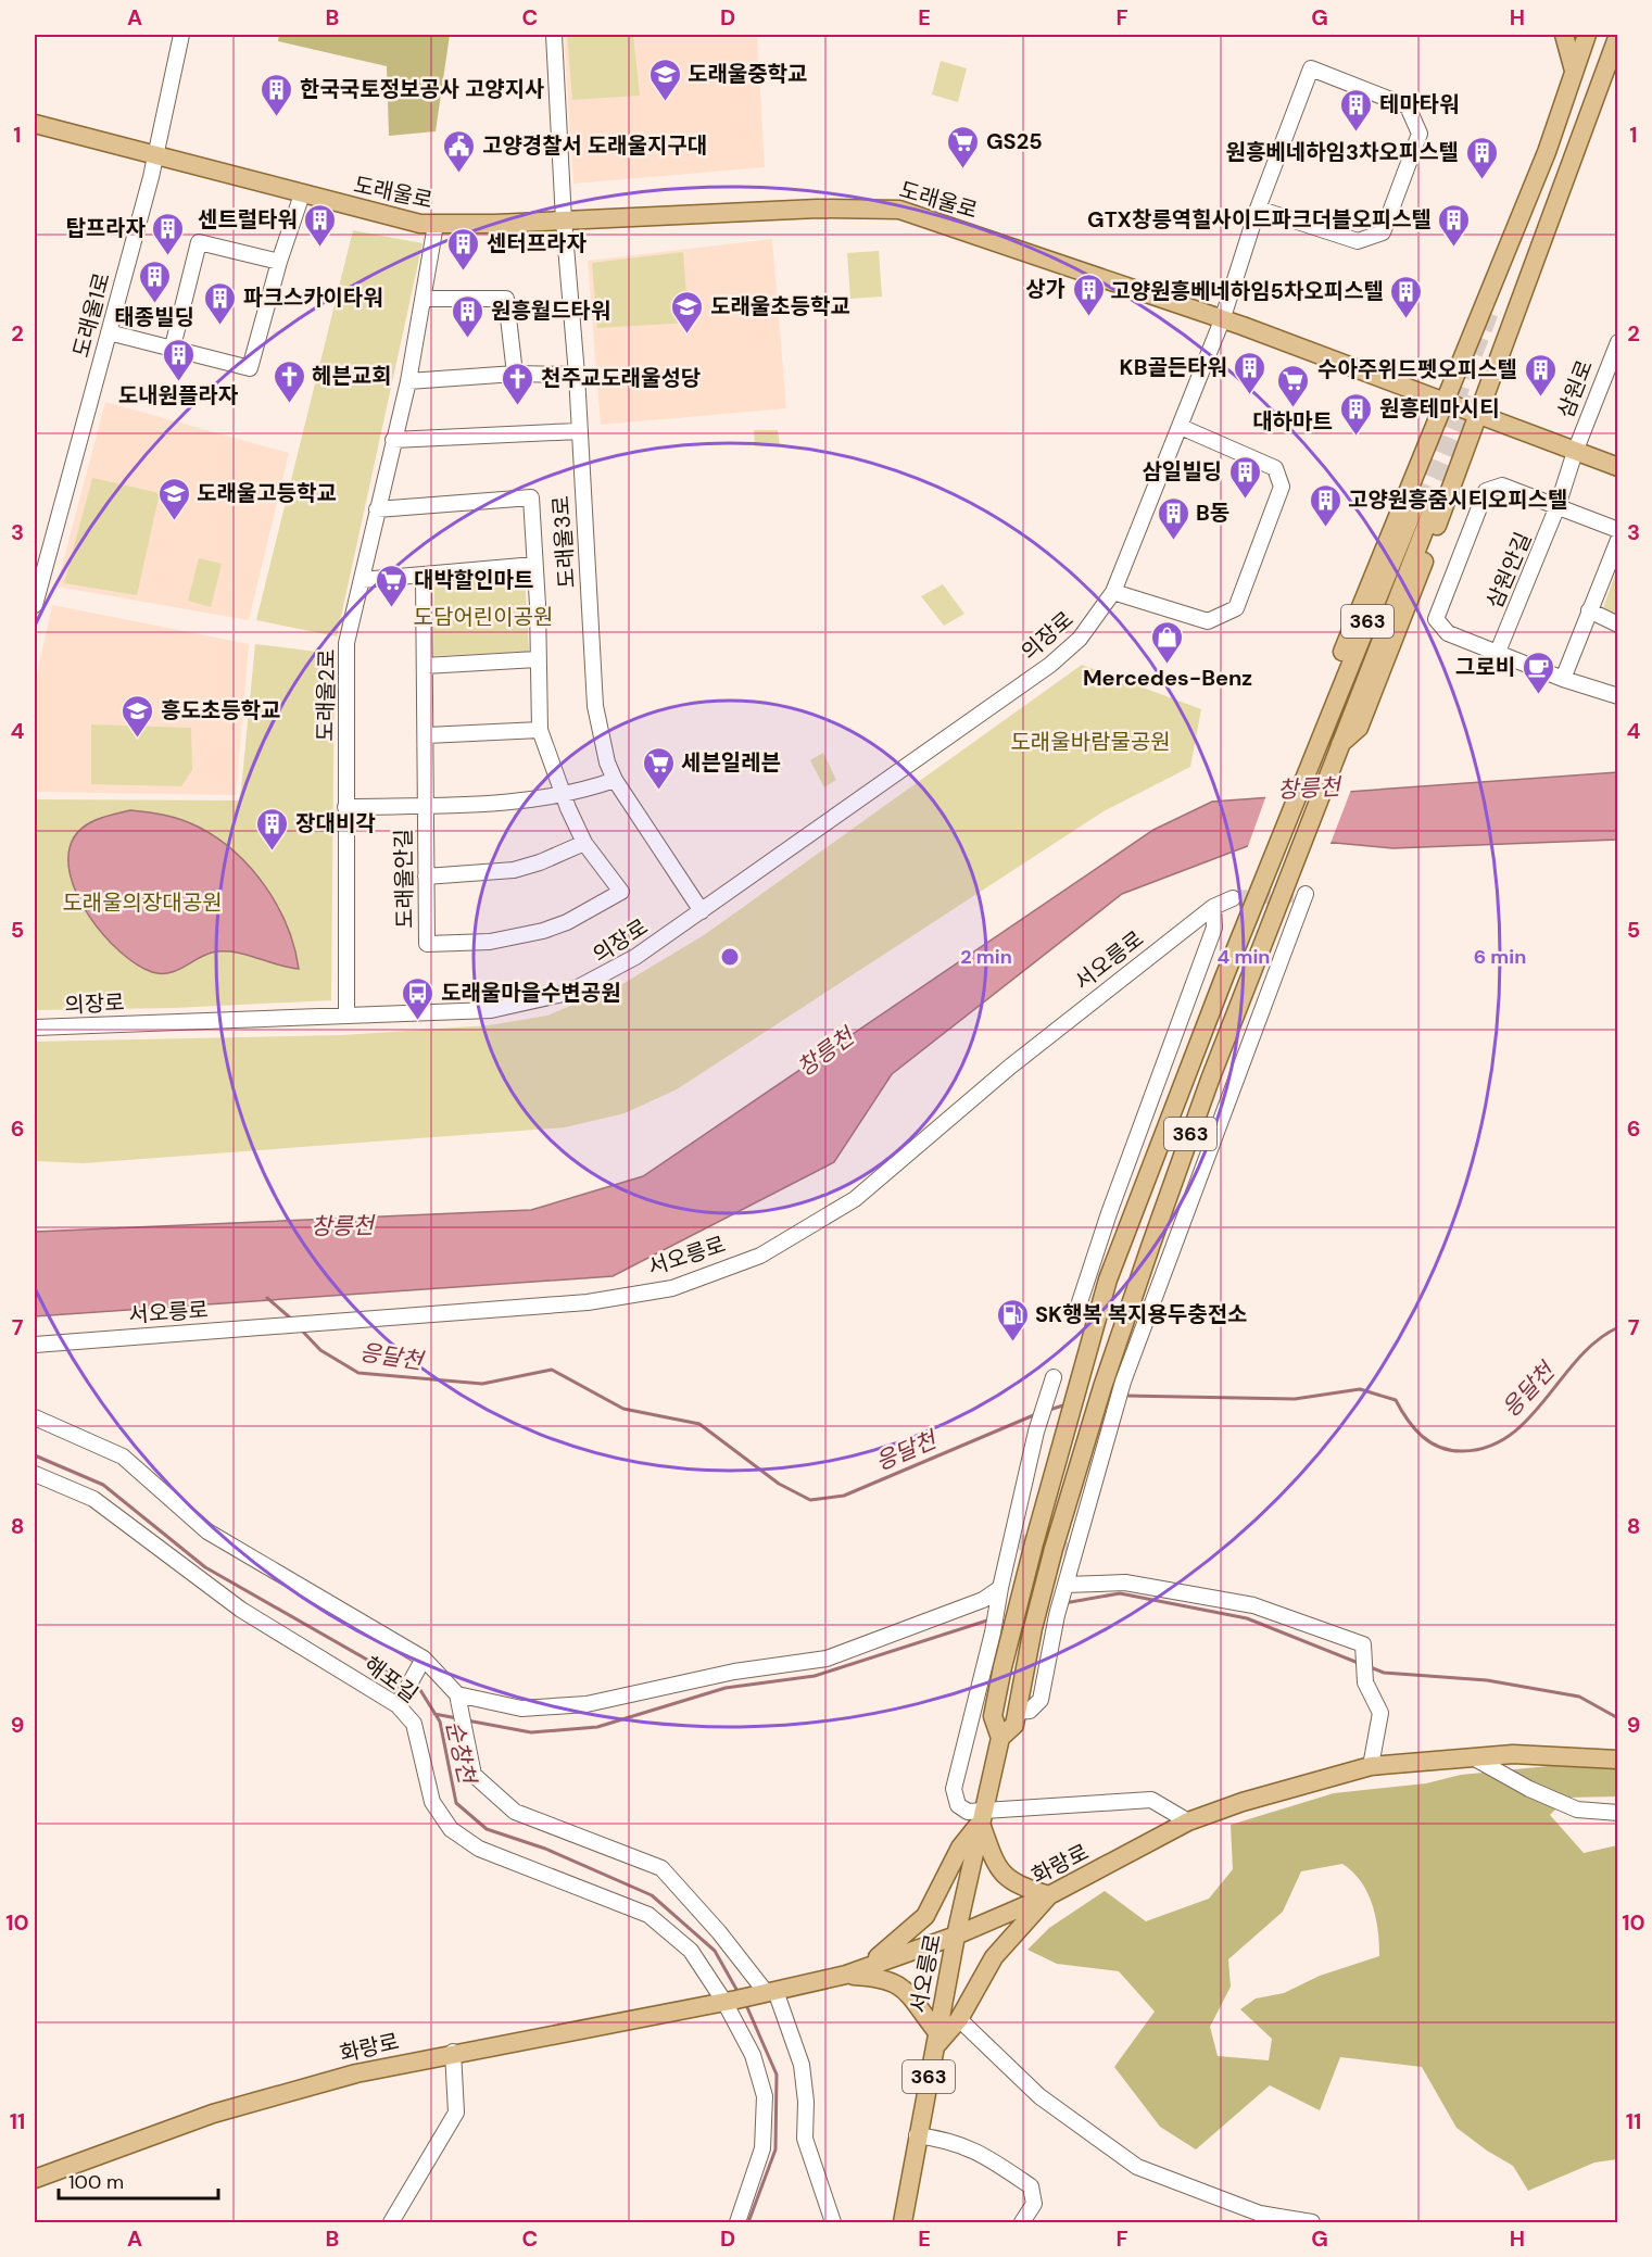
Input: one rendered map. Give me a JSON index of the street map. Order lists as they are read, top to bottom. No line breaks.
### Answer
{"streets":{"main road":["도래울로","삼원로","363","서오릉로","화랑로"],"street":["도래울1로","도래울3로","삼원안길","의장로","도래울2로","도래울안길","해포길"]},"crossings":[["도래울로","도래울1로"],["도래울로","삼원로"],["도래울로","도래울3로"],["도래울로","의장로"],["도래울로","도래울2로"],["삼원로","삼원안길"],["도래울3로","의장로"],["도래울3로","도래울안길"],["363","서오릉로"],["의장로","도래울2로"],["도래울2로","도래울안길"],["서오릉로","화랑로"],["해포길","화랑로"]],"water":["창릉천","응달천","순창천"],"parks":["도담어린이공원","도래울바람물공원","도래울의장대공원"],"places":{"school or university":["도래울중학교","도래울초등학교","도래울고등학교","흥도초등학교"],"building":["한국국토정보공사 고양지사","테마타워","원흥베네하임3차오피스텔","센트럴타워","GTX창릉역힐사이드파크더블오피스텔","탑프라자","센터프라자","태종빌딩","상가","고양원흥베네하임5차오피스텔","파크스카이타워","원흥월드타워","도내원플라자","KB골든타워","수아주위드펫오피스텔","원흥테마시티","삼일빌딩","고양원흥줌시티오피스텔","B동","장대비각"],"supermarket":["GS25","대하마트","대박할인마트","세븐일레븐"],"public building":["고양경찰서 도래울지구대"],"church":["헤븐교회","천주교도래울성당"],"shop":["Mercedes-Benz"],"cafe":["그로비"],"bus stop":["도래울마을수변공원"],"fuel station":["SK행복 복지용두충전소"]},"scale_bar":"100 m","grid":{"columns":["A","B","C","D","E","F","G","H"],"rows":["1","2","3","4","5","6","7","8","9","10","11"]},"rings":["2 min","4 min","6 min"]}
